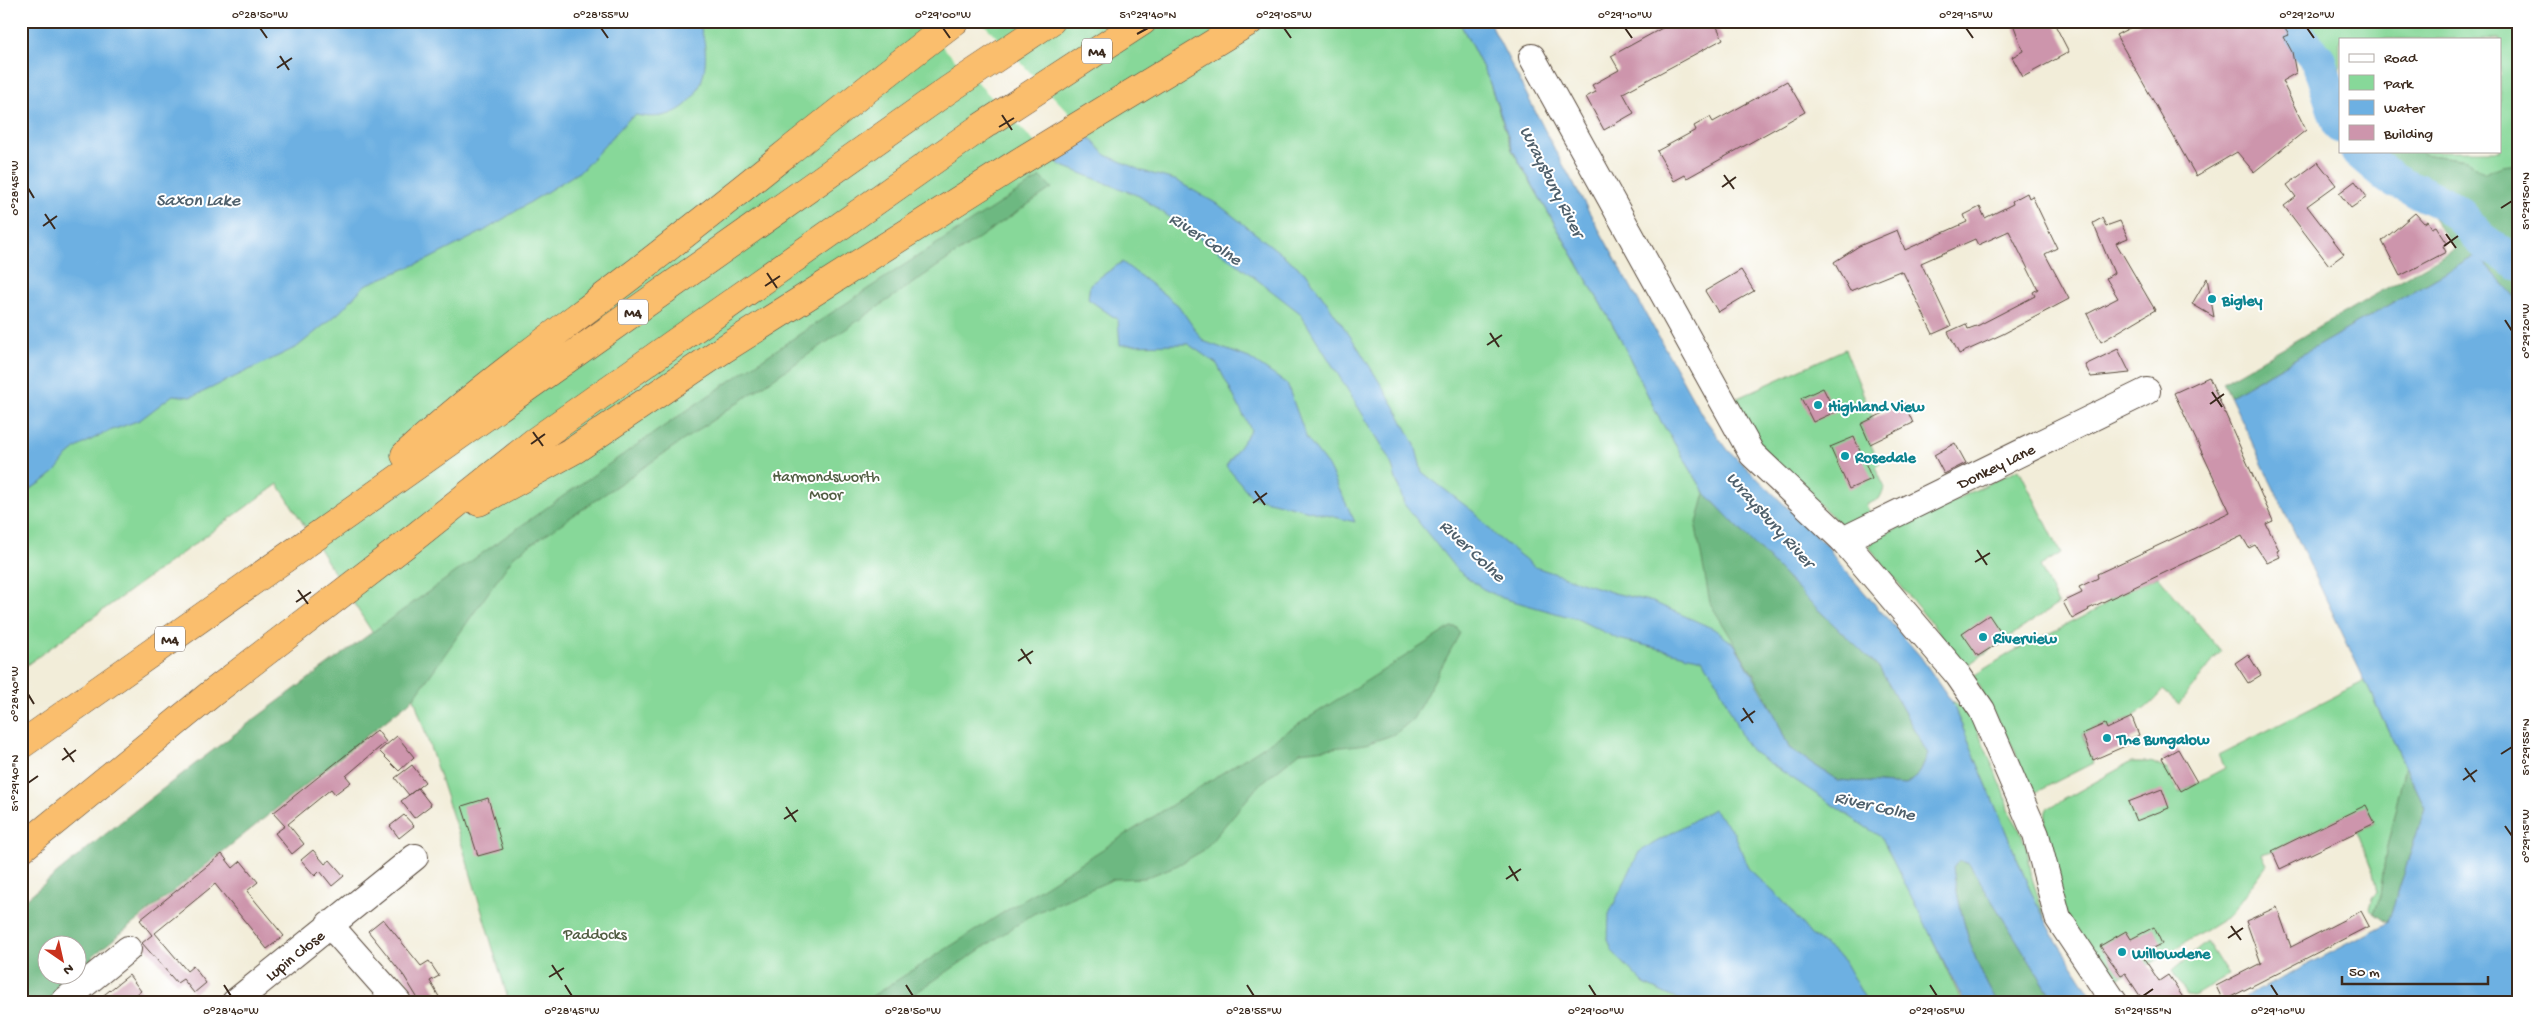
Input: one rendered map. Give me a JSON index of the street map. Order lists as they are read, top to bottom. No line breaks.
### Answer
{"streets":{"highway":["M4"],"street":["Donkey Lane","Lupin Close"]},"water":["Wraysbury River","Saxon Lake","River Colne"],"parks":["Harmondsworth Moor","Paddocks"],"places":["Bigley","Highland View","Rosedale","Riverview","The Bungalow","Willowdene"],"legend":["Road","Park","Water","Building"],"scale_bar":"50 m","north":"bottom right","coordinates":["0°28'50\"W","0°28'55\"W","0°29'00\"W","51°29'40\"N","0°29'05\"W","0°29'10\"W","0°29'15\"W","0°29'20\"W","0°28'45\"W","51°29'50\"N","0°28'40\"W","51°29'55\"N"]}
